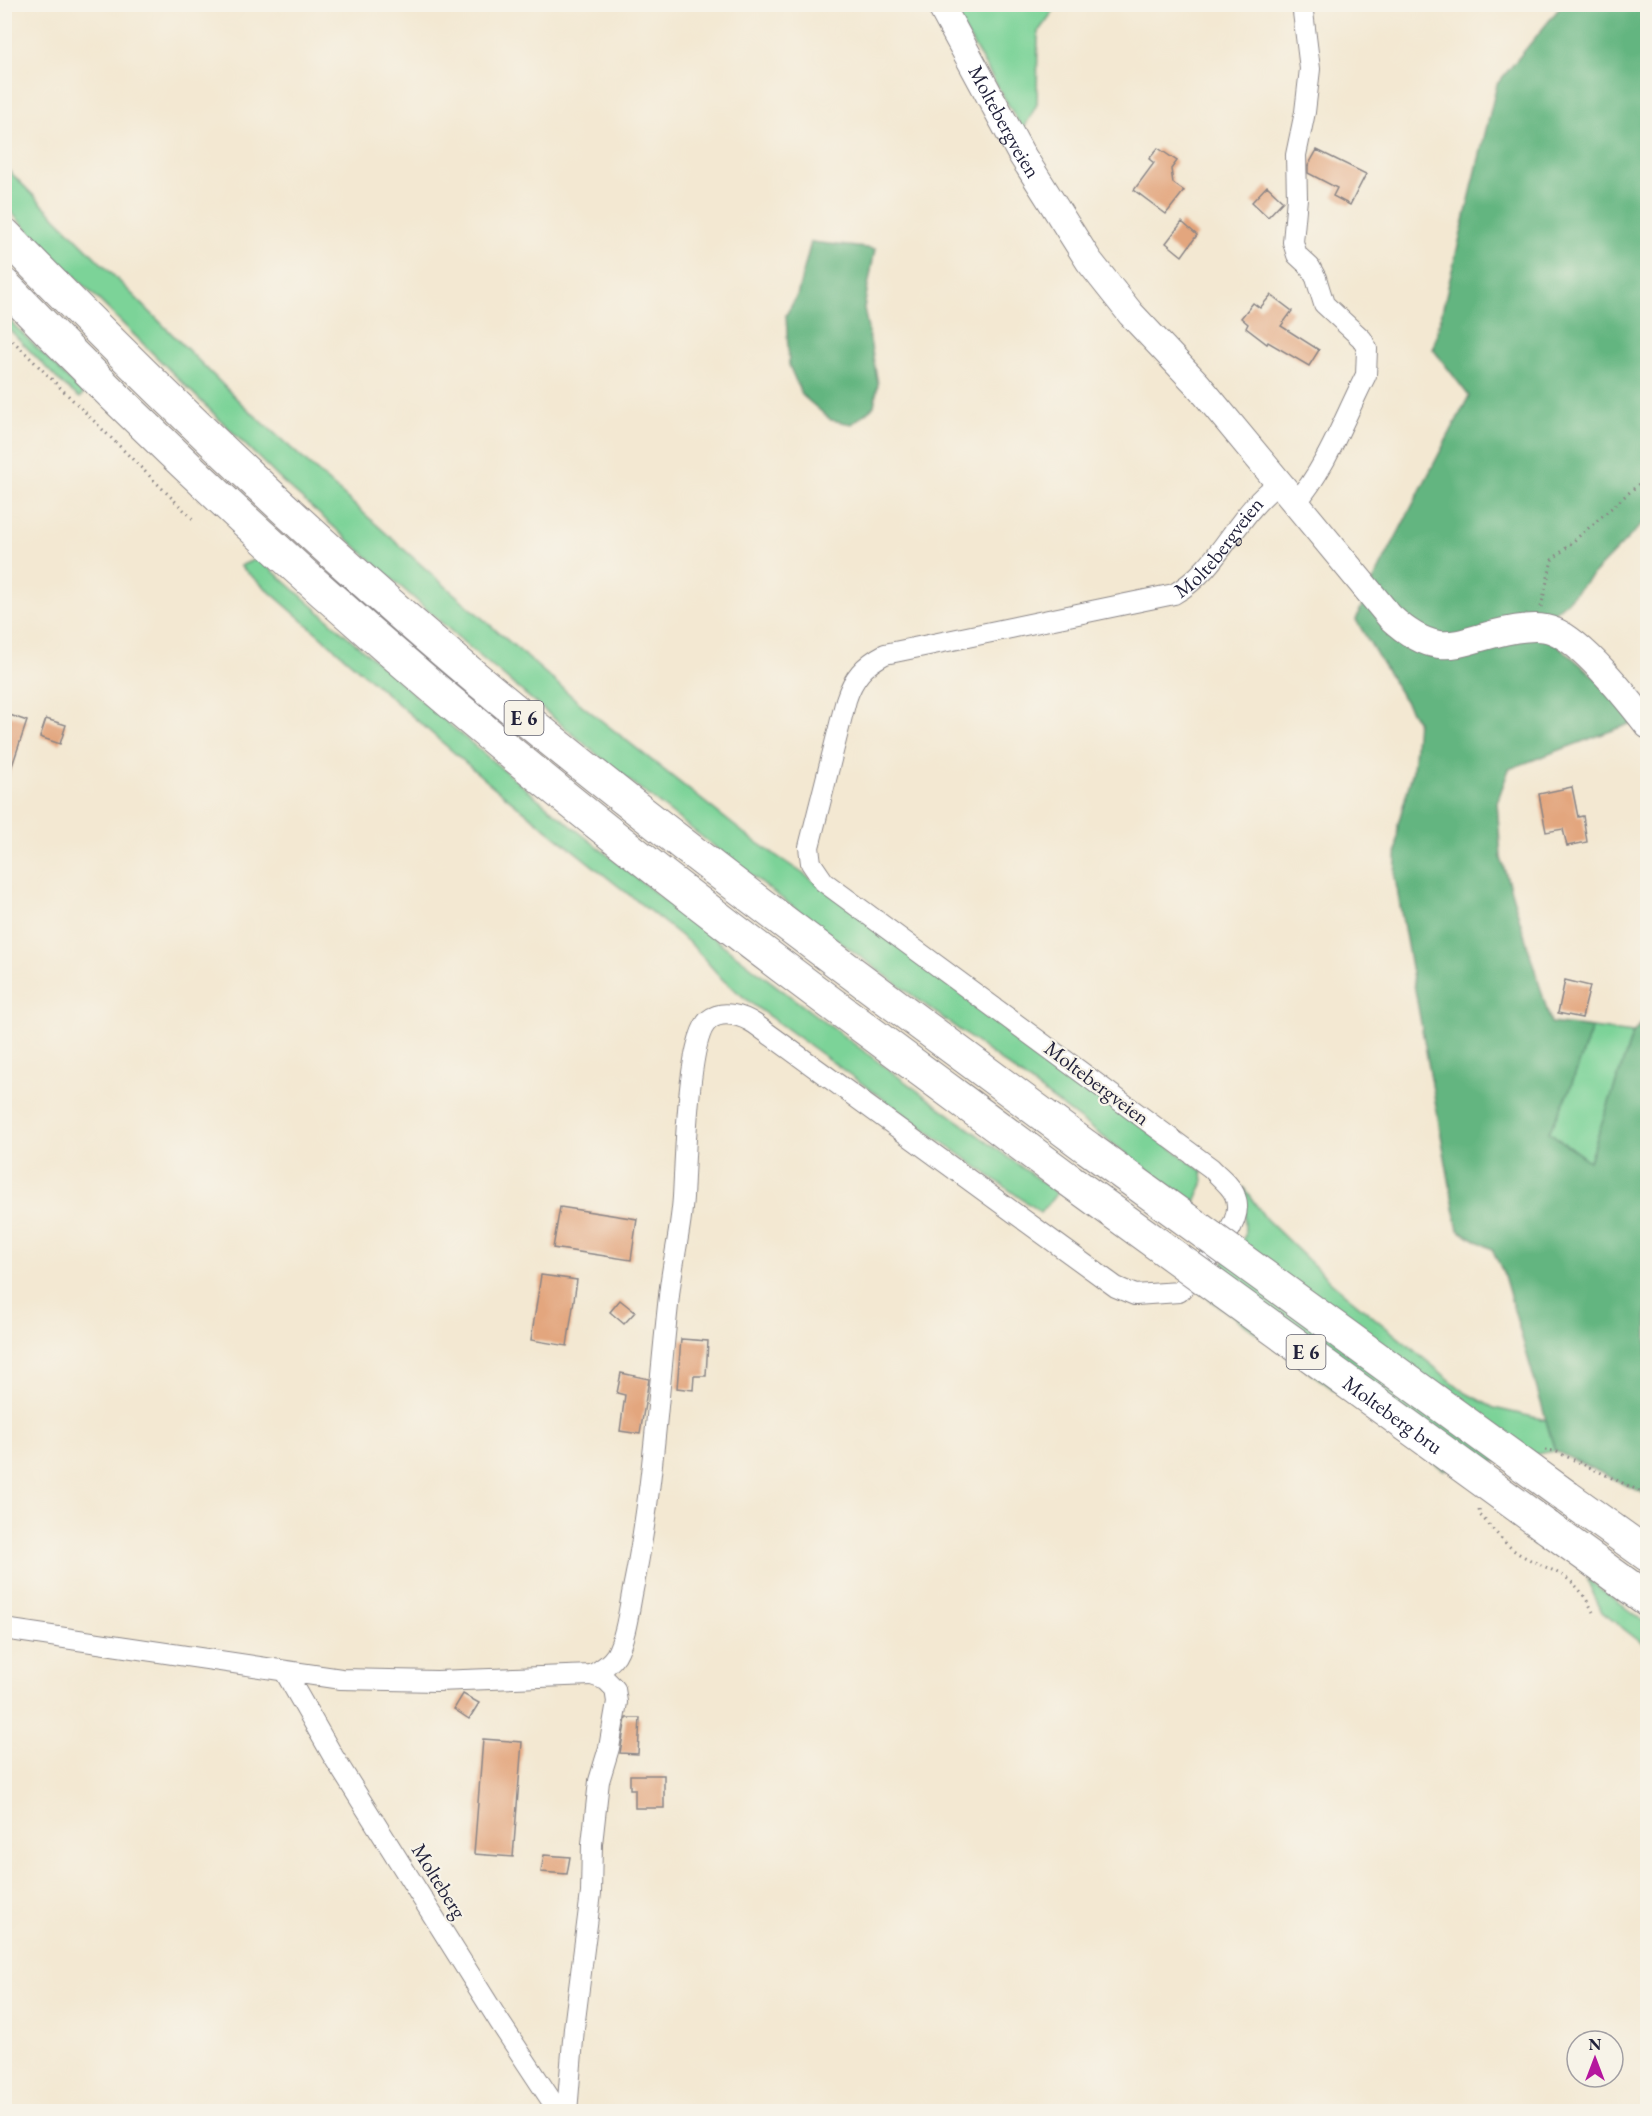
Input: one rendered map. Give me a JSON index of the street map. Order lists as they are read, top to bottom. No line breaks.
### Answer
{"streets":{"highway":["E 6","Molteberg bru"],"main road":["Moltebergveien"],"street":["Molteberg"]},"north":"top"}
